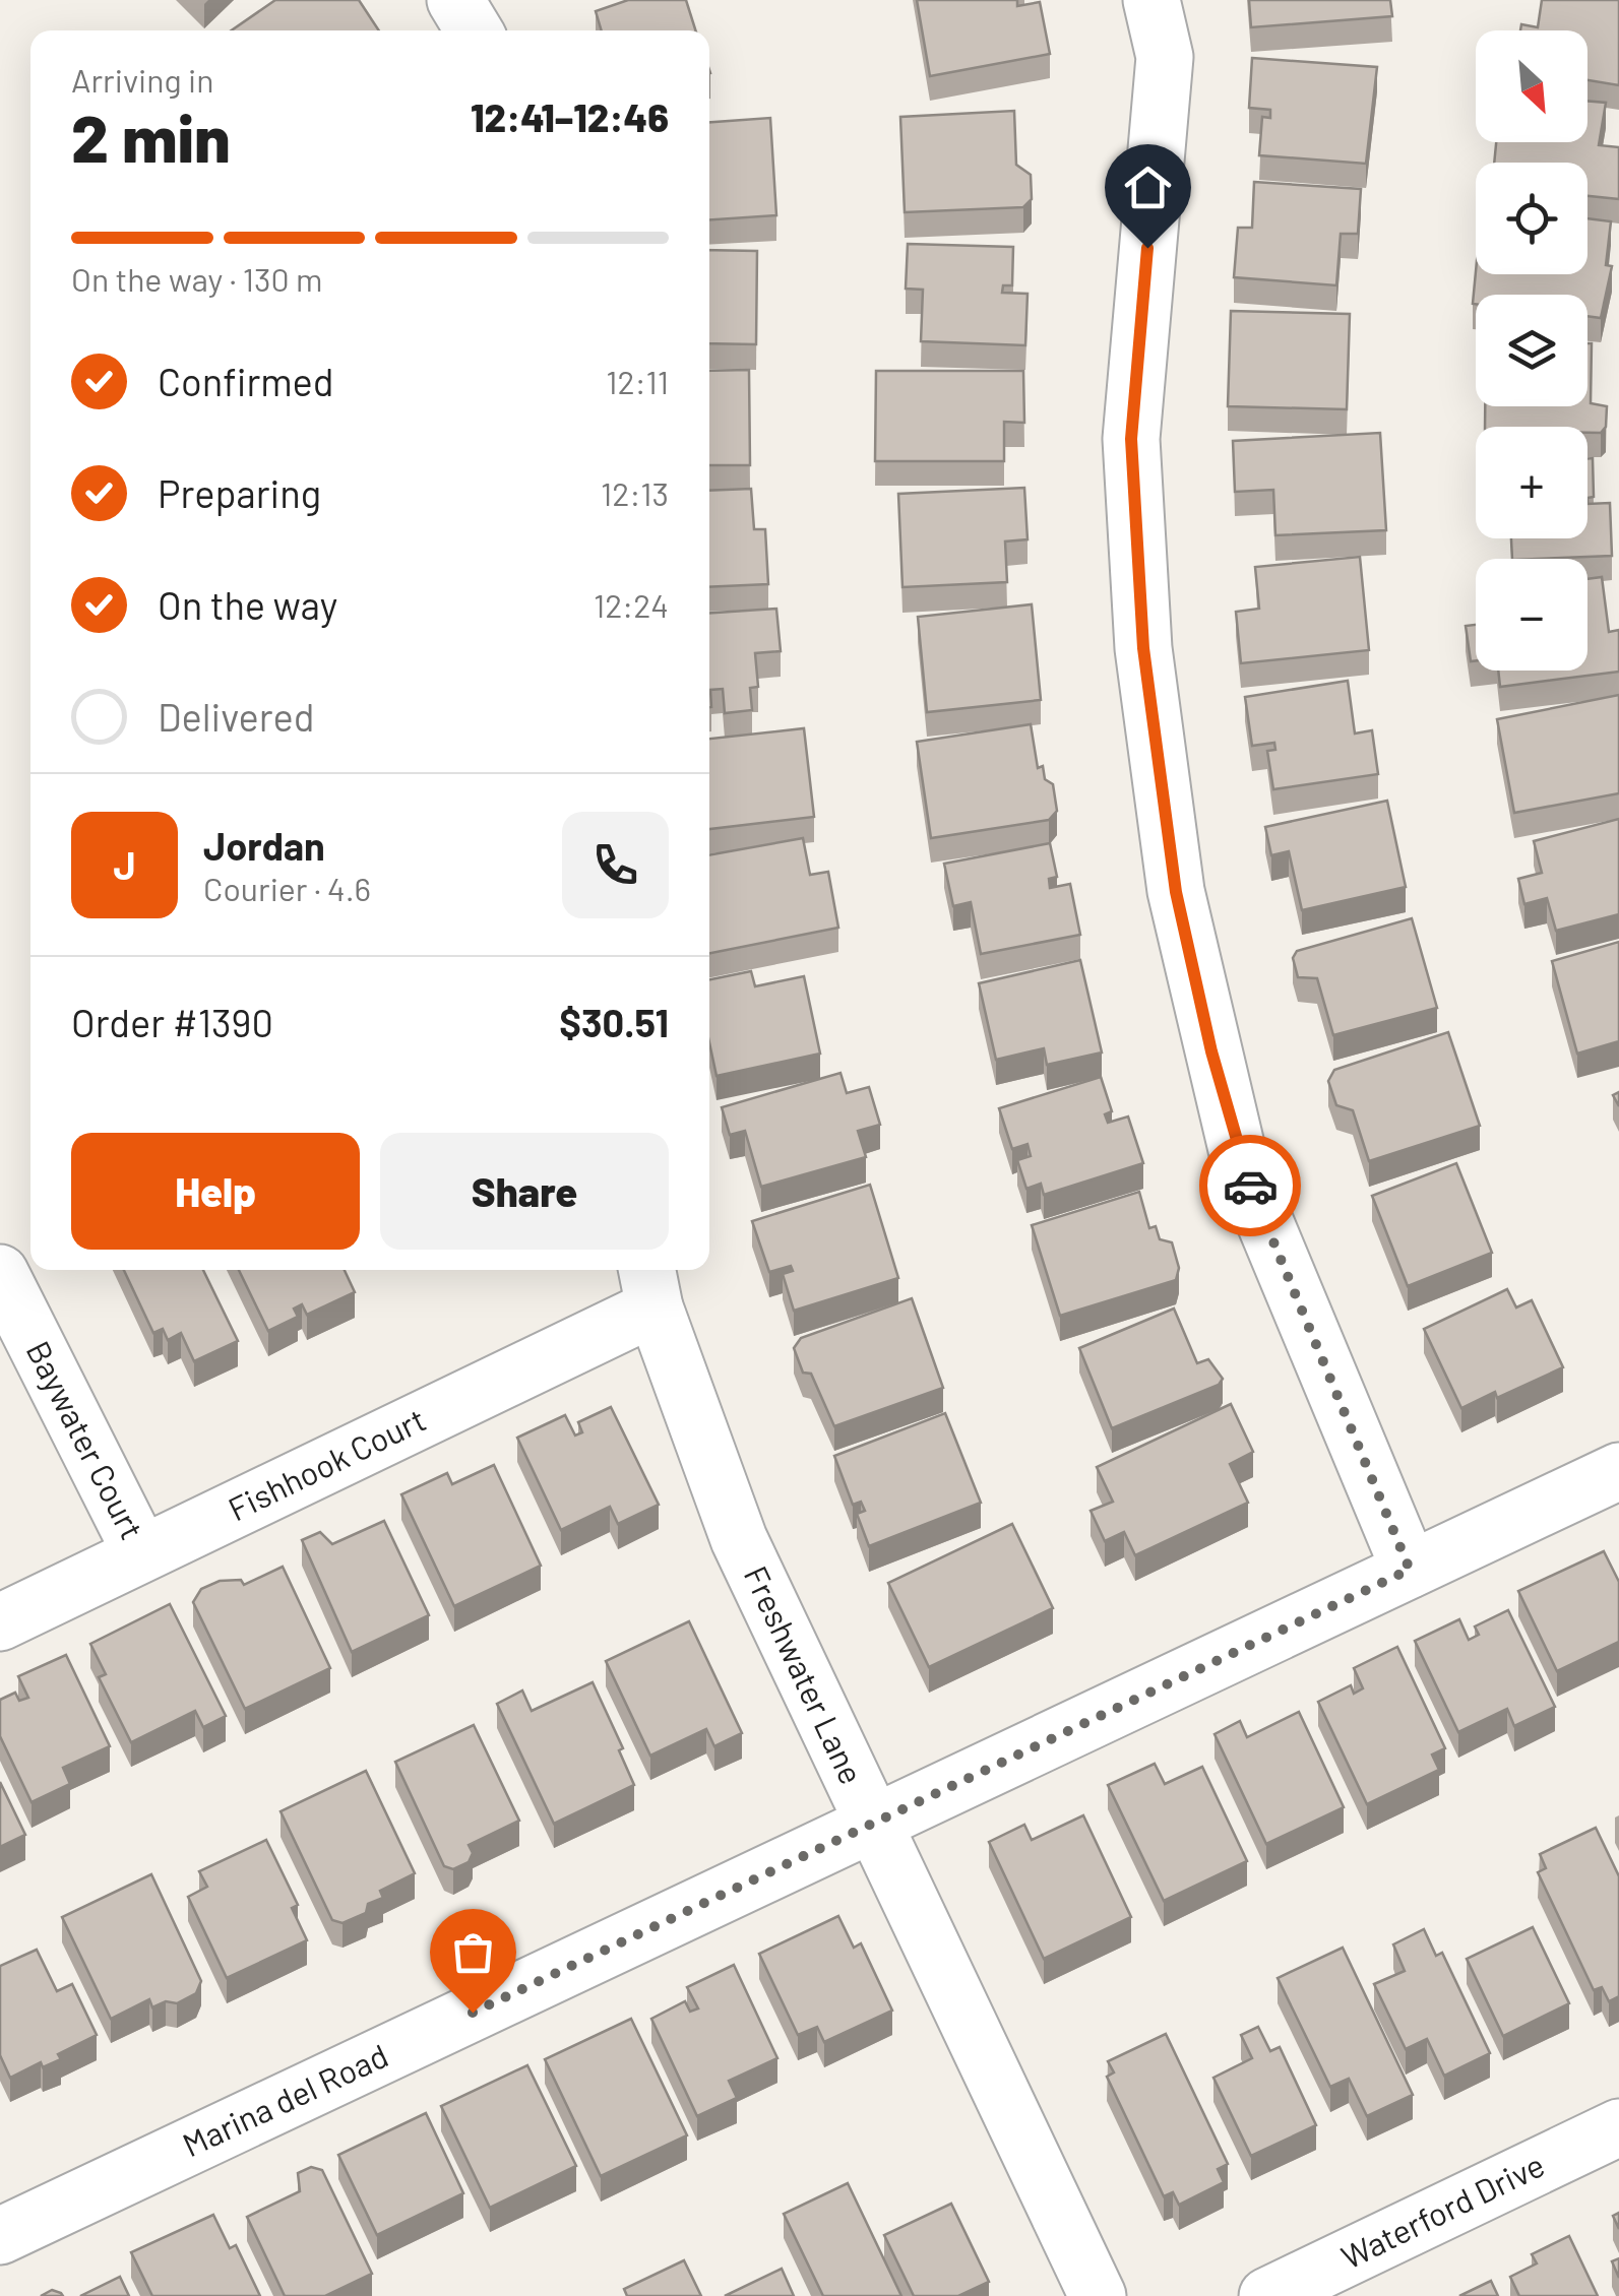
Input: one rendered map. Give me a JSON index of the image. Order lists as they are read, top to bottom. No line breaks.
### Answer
{"streets":{"street":["Baywater Court","Fishhook Court","Freshwater Lane","Marina del Road","Waterford Drive"]},"crossings":[["Baywater Court","Fishhook Court"],["Fishhook Court","Freshwater Lane"],["Freshwater Lane","Marina del Road"]],"north":"bottom right","page":{"map_buttons":["+","−"],"heading":["2 min","Arriving in","12:41–12:46"],"panel":["Jordan","Courier · 4.6","Order #1390","$30.51"],"bar":"On the way · 130 m","list":[["Confirmed","12:11"],["Preparing","12:13"],["On the way","12:24"],"Delivered"],"round":"J","buttons":["Help","Share"]}}
